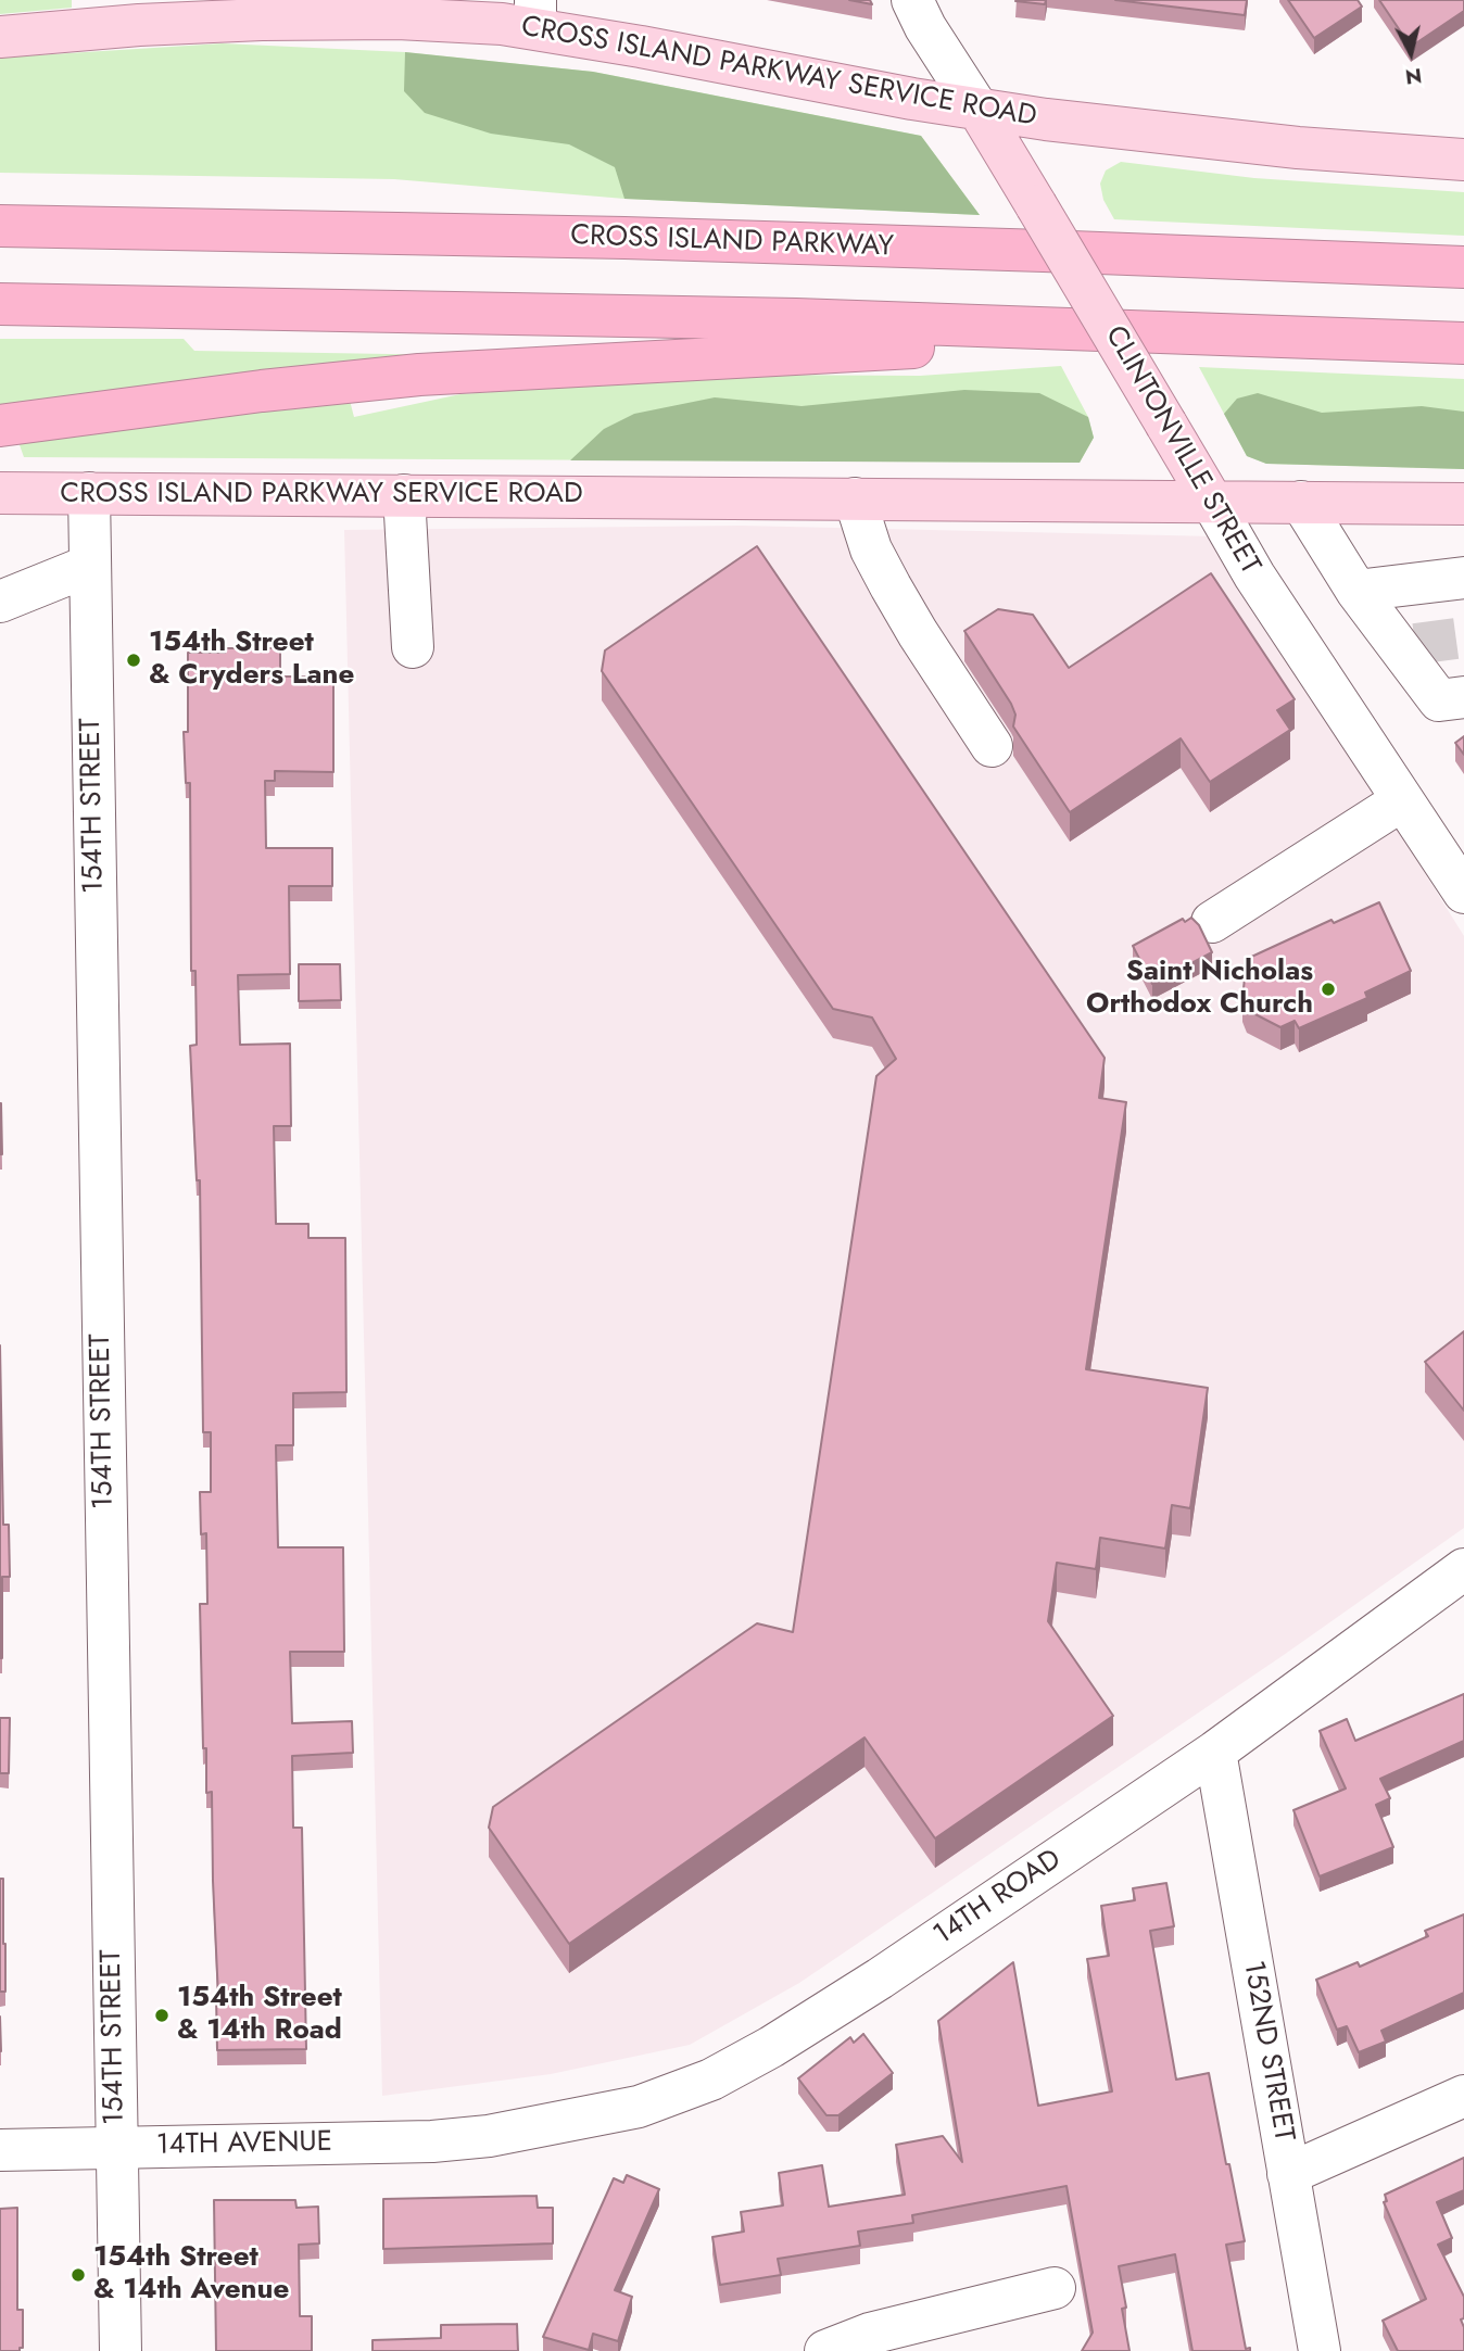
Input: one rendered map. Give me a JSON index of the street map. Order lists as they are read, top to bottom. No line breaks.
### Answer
{"streets":{"highway":["CROSS ISLAND PARKWAY"],"main road":["CROSS ISLAND PARKWAY SERVICE ROAD","CLINTONVILLE STREET"],"street":["154TH STREET","14TH ROAD","152ND STREET","14TH AVENUE"]},"crossings":[["CROSS ISLAND PARKWAY SERVICE ROAD","CLINTONVILLE STREET"],["CROSS ISLAND PARKWAY SERVICE ROAD","154TH STREET"],["154TH STREET","14TH AVENUE"],["14TH ROAD","152ND STREET"],["14TH ROAD","14TH AVENUE"]],"places":["154th Street & Cryders Lane","Saint Nicholas Orthodox Church","154th Street & 14th Road","154th Street & 14th Avenue"],"north":"bottom"}
